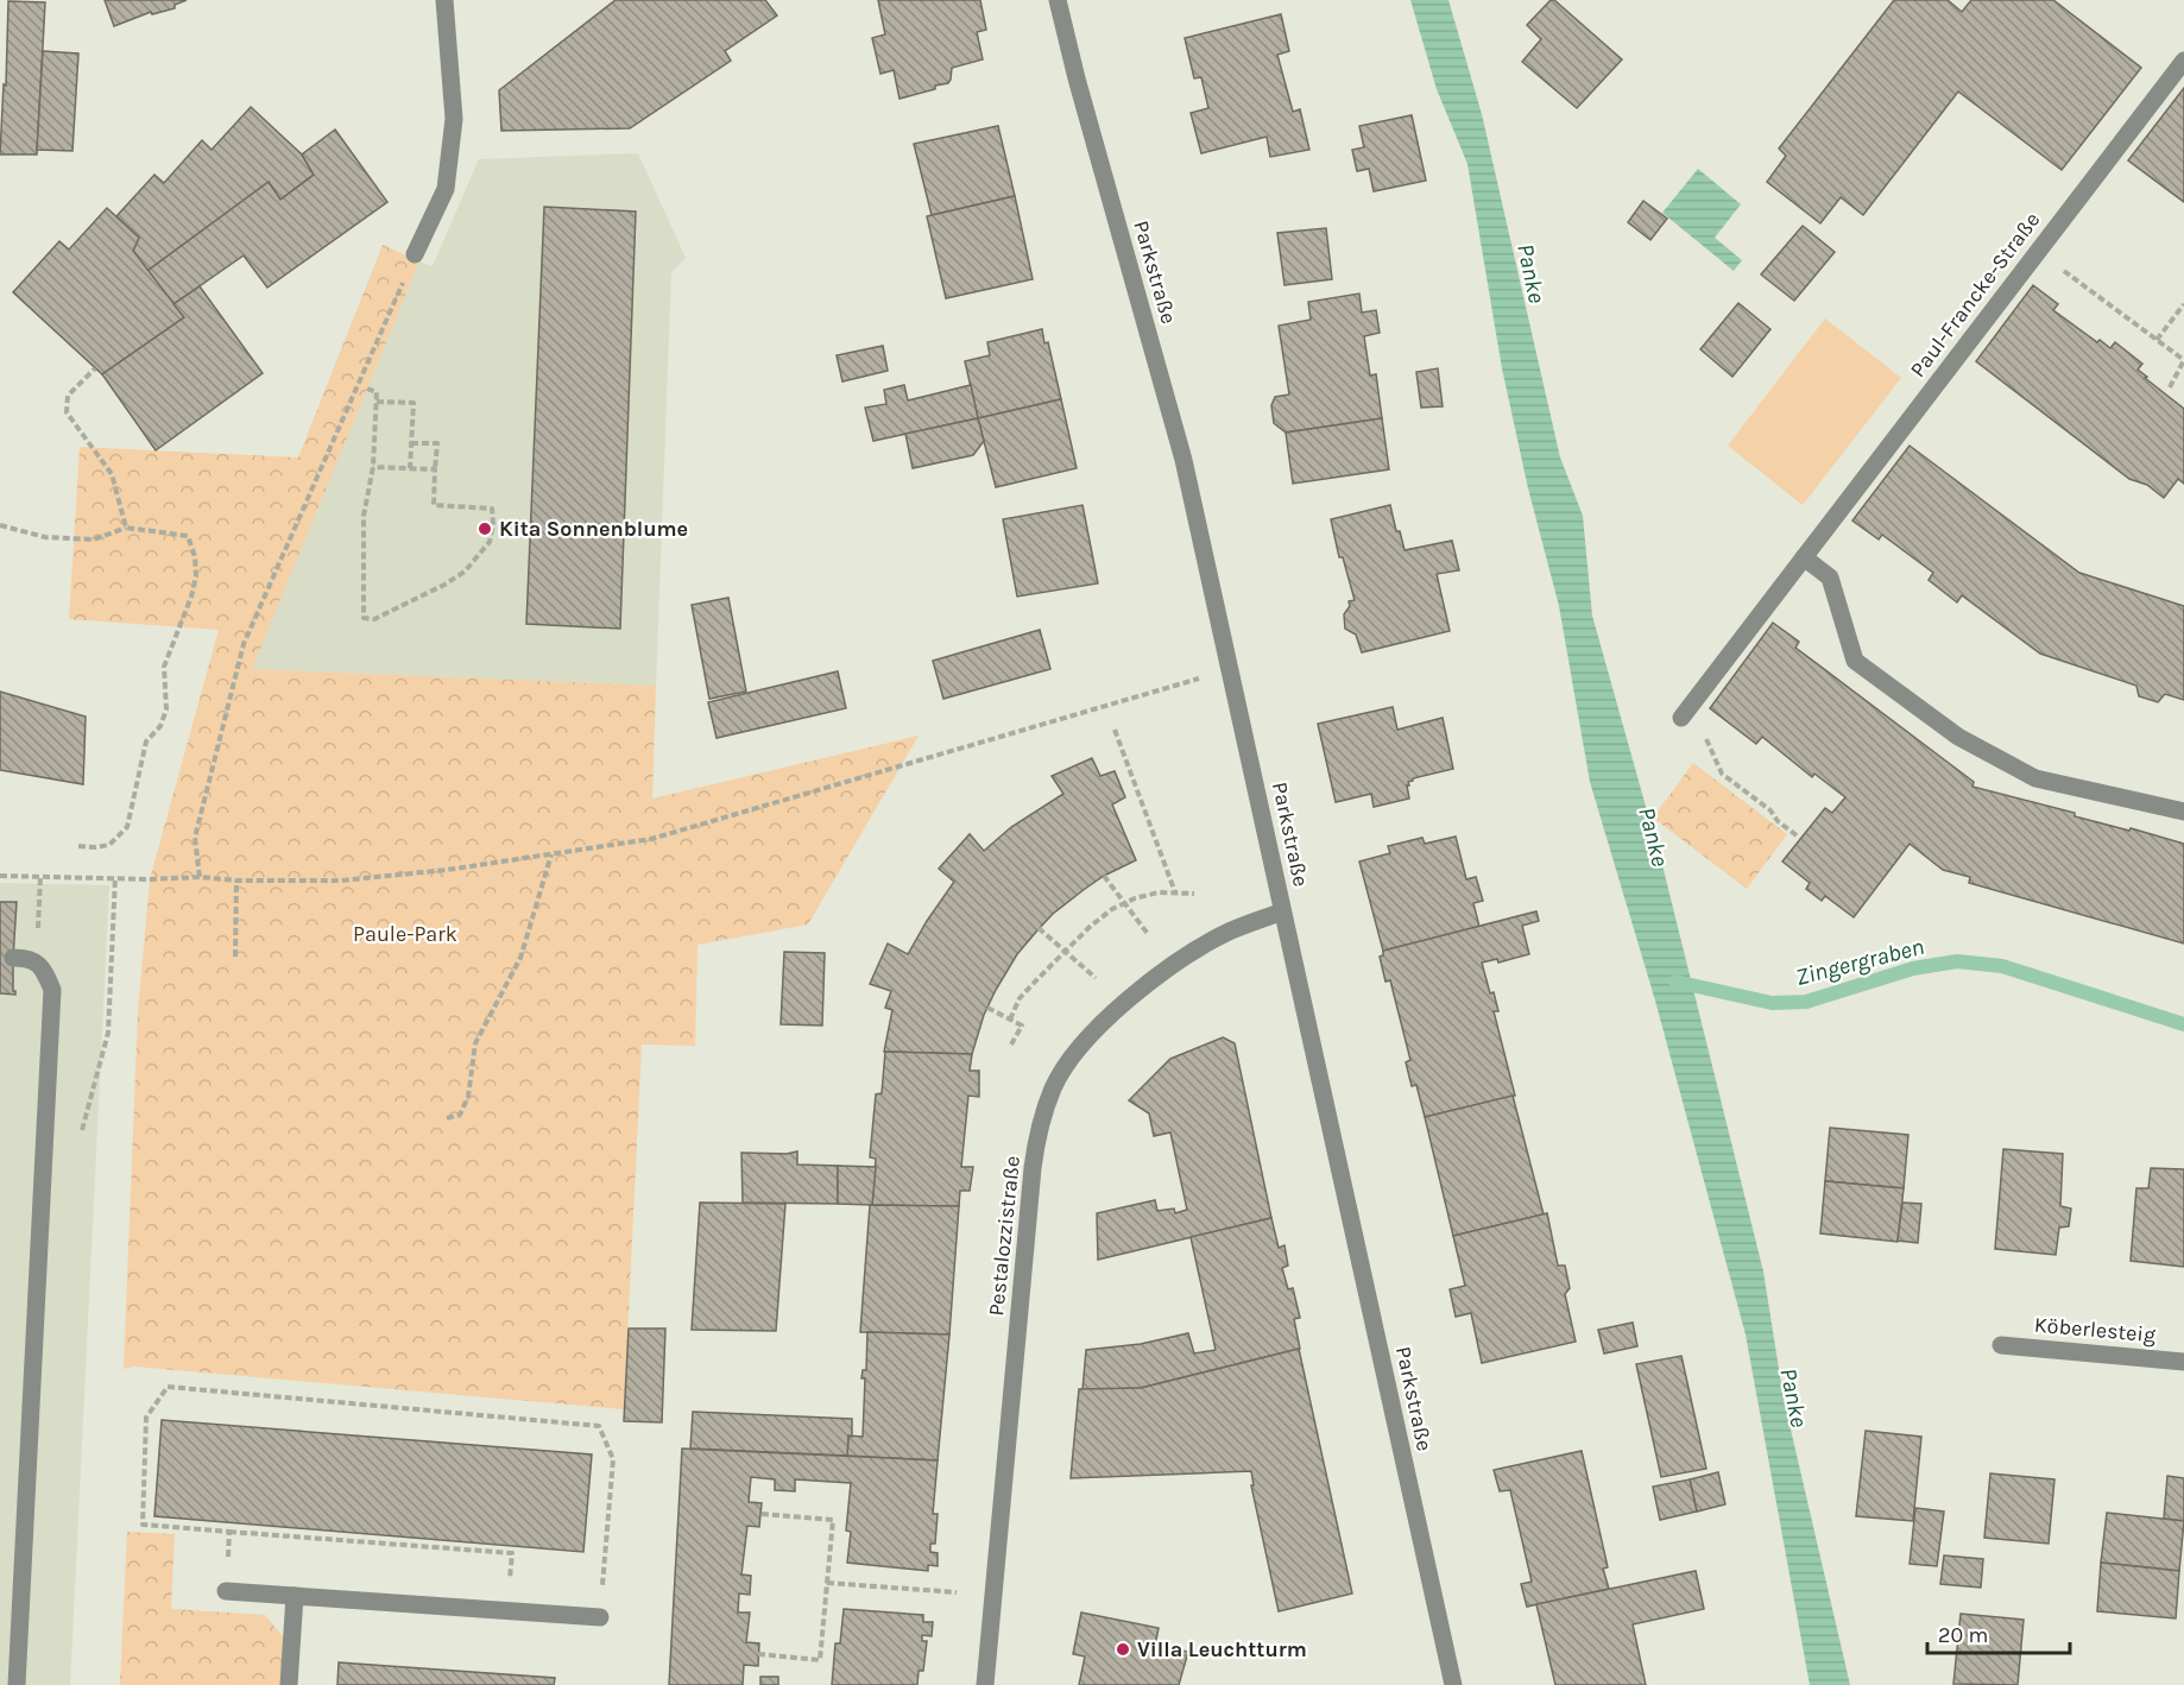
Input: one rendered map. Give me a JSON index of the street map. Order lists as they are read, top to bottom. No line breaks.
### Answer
{"streets":{"street":["Parkstraße","Paul-Francke-Straße","Pestalozzistraße","Köberlesteig"]},"crossings":[["Parkstraße","Pestalozzistraße"]],"water":["Panke","Zingergraben"],"parks":["Paule-Park"],"places":["Kita Sonnenblume","Villa Leuchtturm"],"scale_bar":"20 m"}
